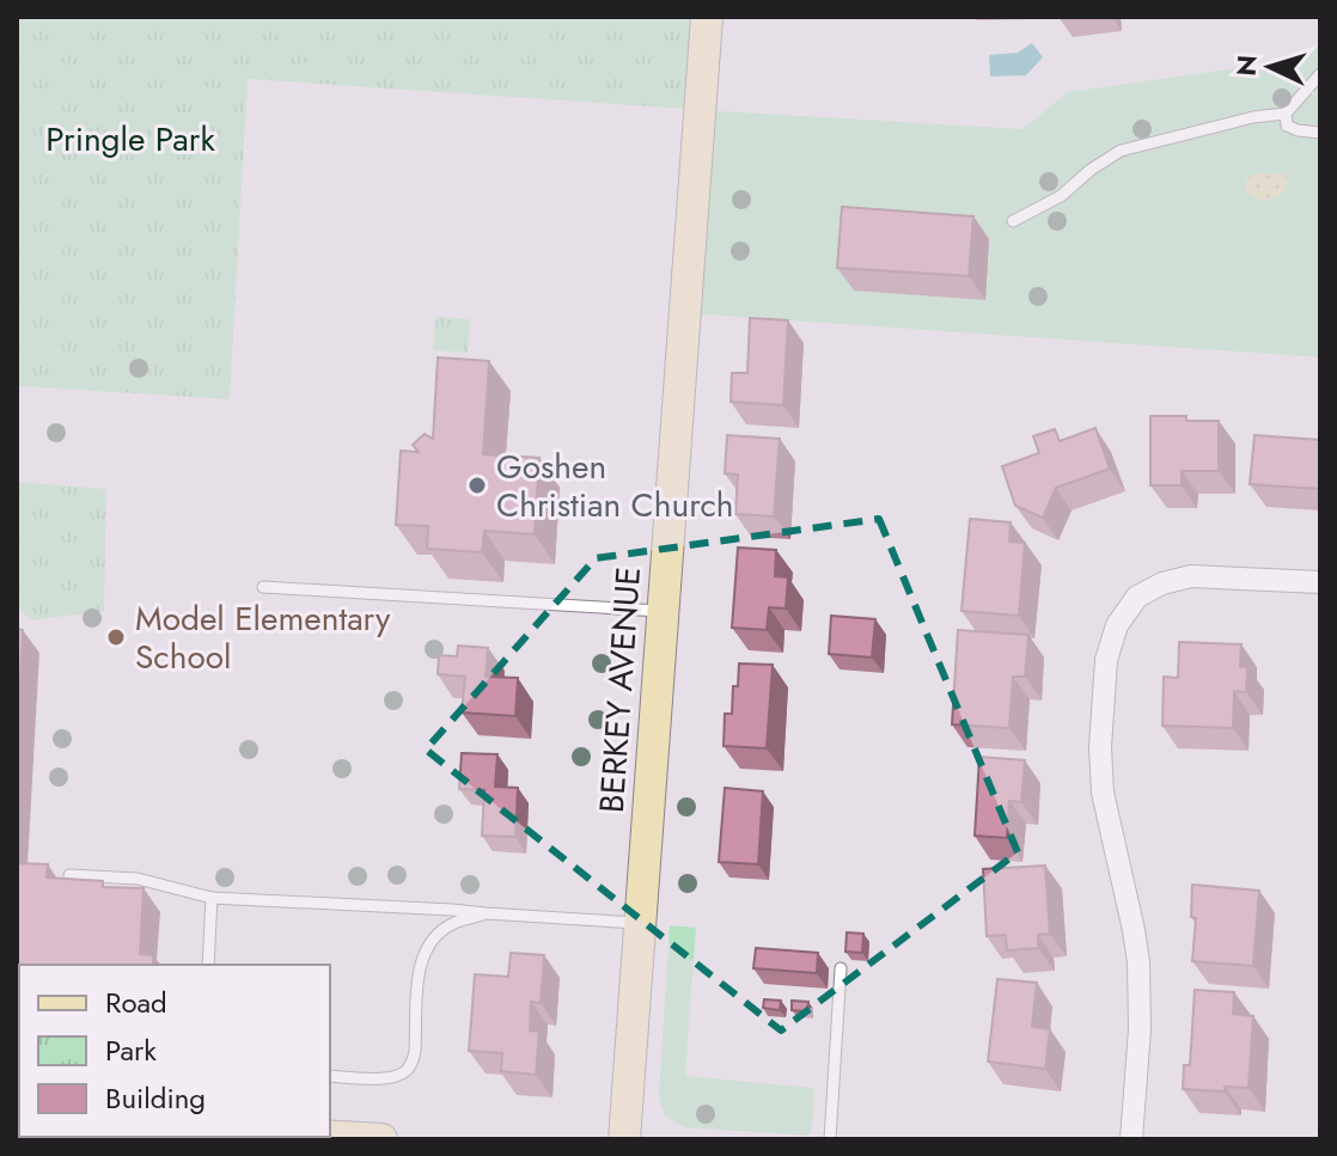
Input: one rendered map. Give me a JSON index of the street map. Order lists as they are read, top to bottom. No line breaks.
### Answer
{"streets":{"street":["BERKEY AVENUE"]},"parks":["Pringle Park"],"places":["Goshen Christian Church","Model Elementary School"],"legend":["Road","Park","Building"],"north":"left"}
